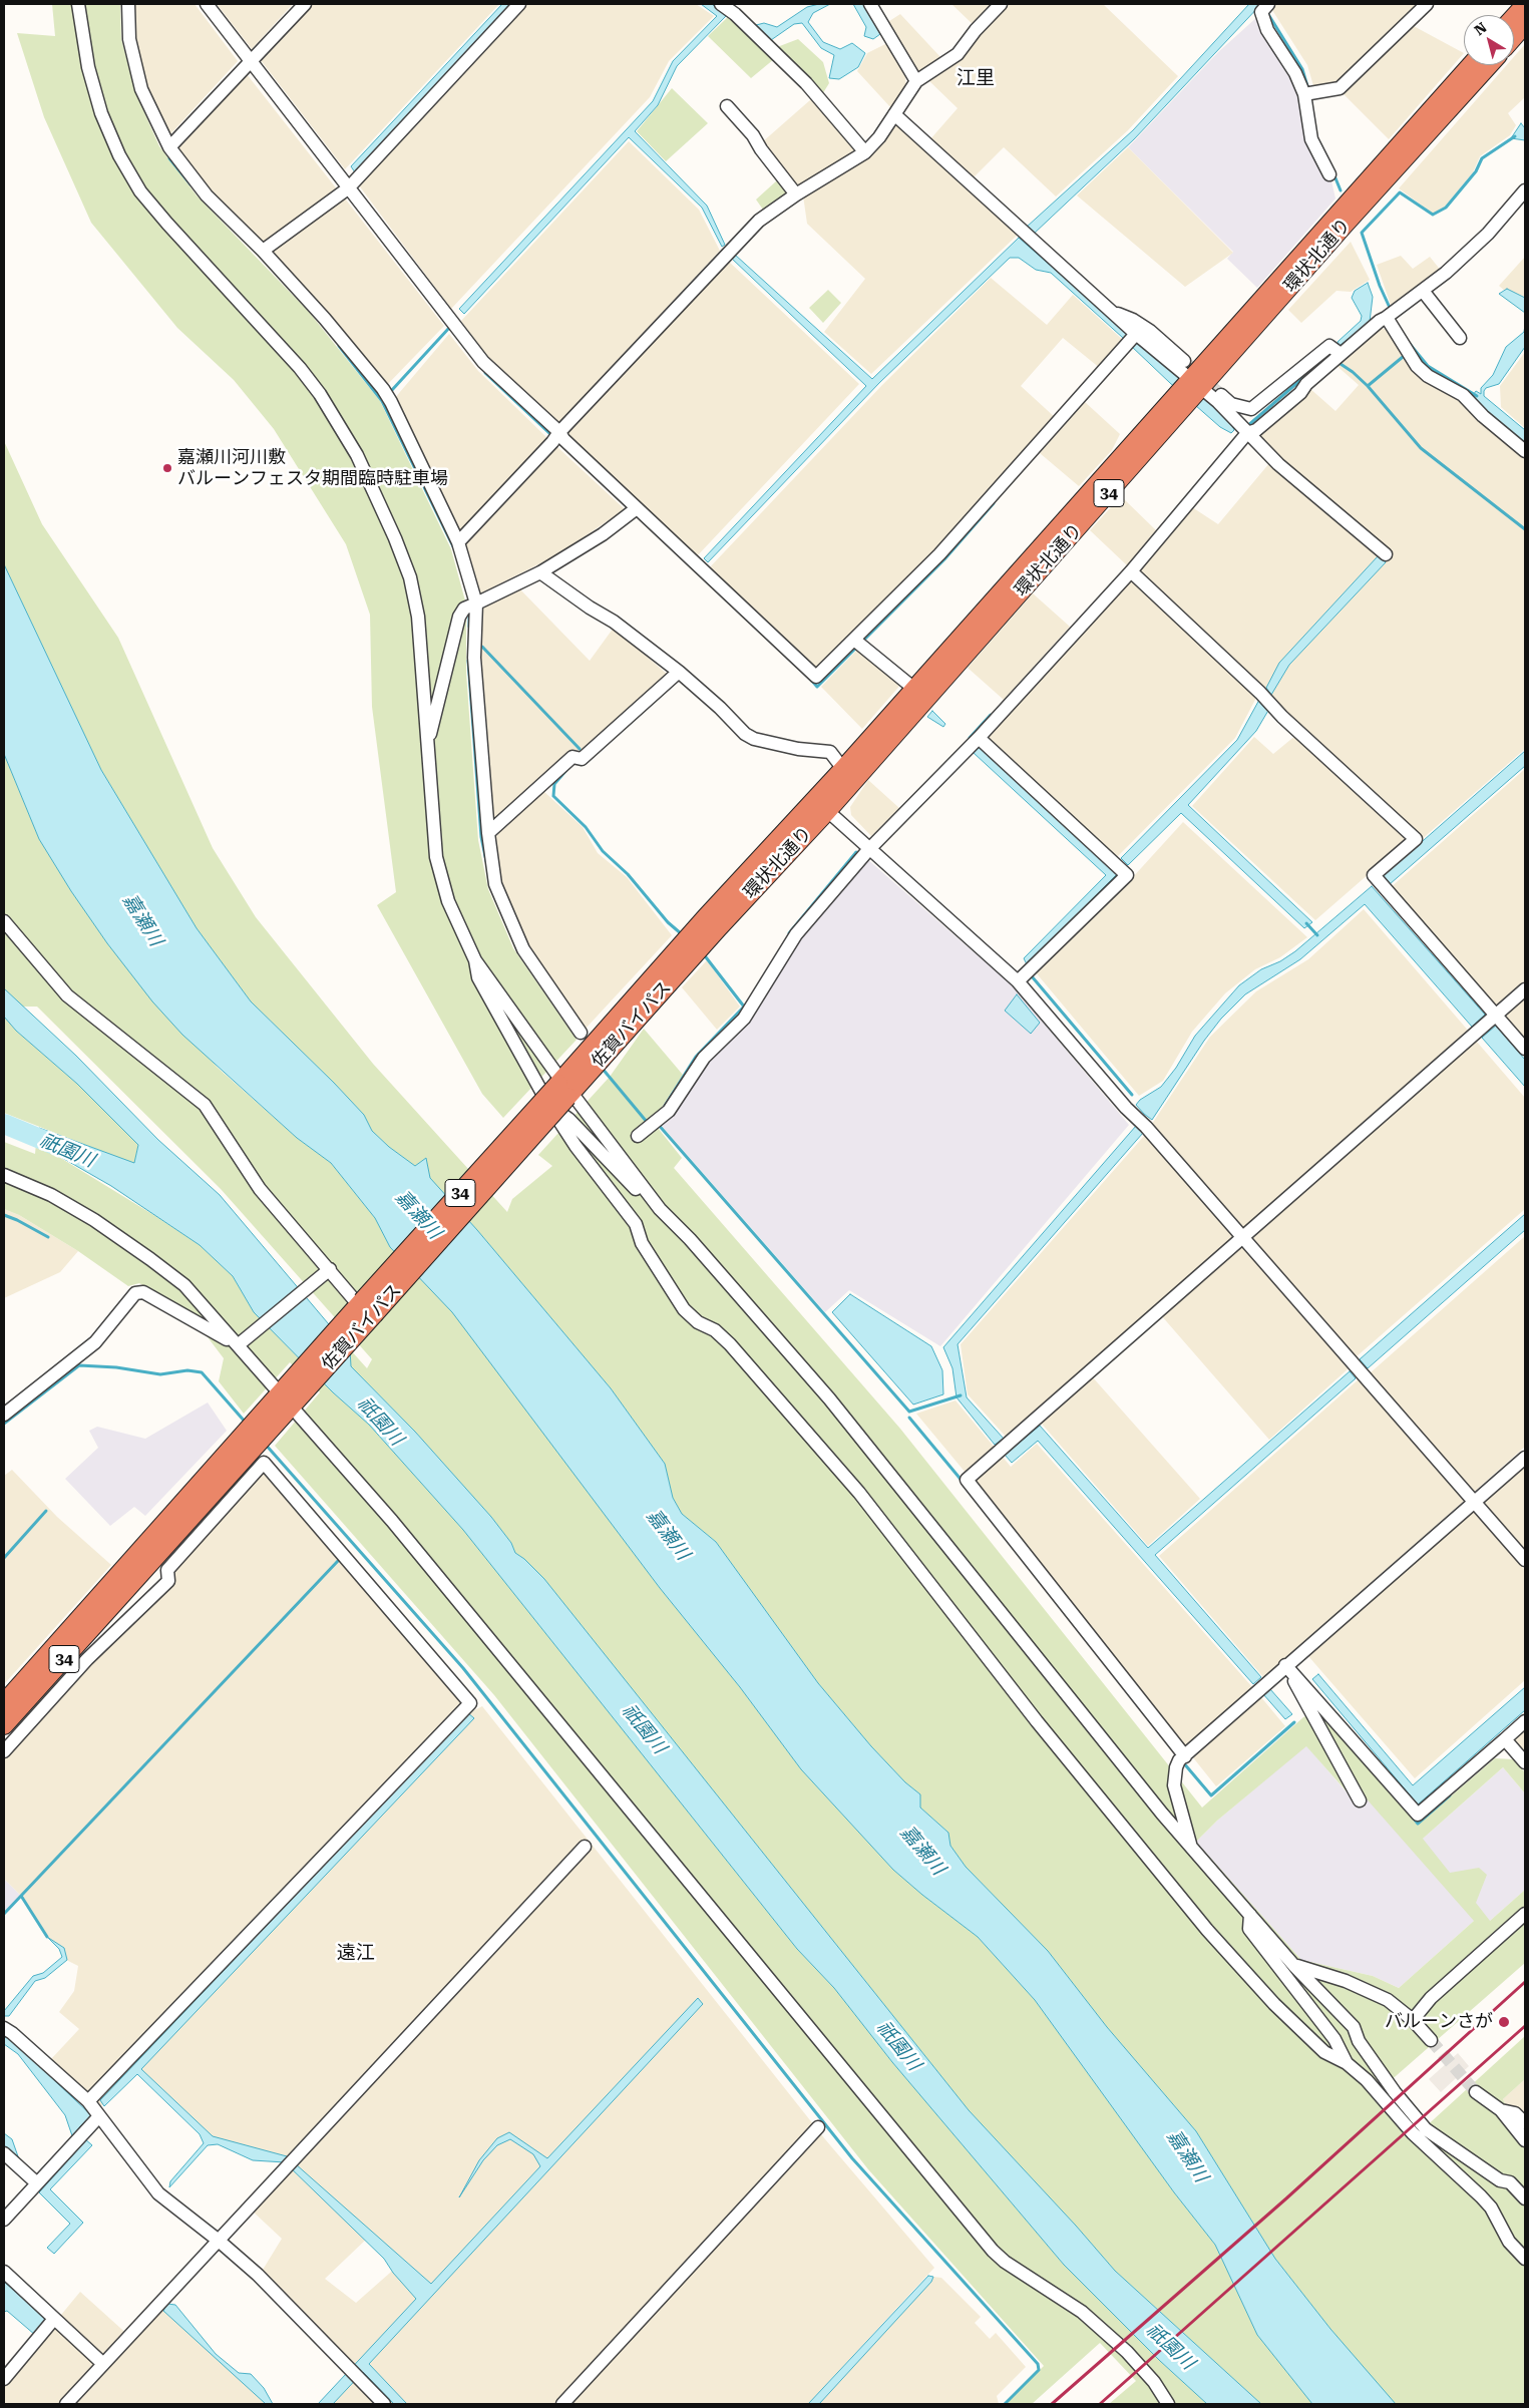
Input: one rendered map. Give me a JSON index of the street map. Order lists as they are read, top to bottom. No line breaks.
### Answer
{"streets":{"highway":["環状北通り","34","佐賀バイパス"]},"crossings":[["環状北通り","佐賀バイパス"]],"districts":["江里","遠江"],"water":["嘉瀬川","祇園川"],"places":["嘉瀬川河川敷 バルーンフェスタ期間臨時駐車場","バルーンさが"],"north":"top left"}
